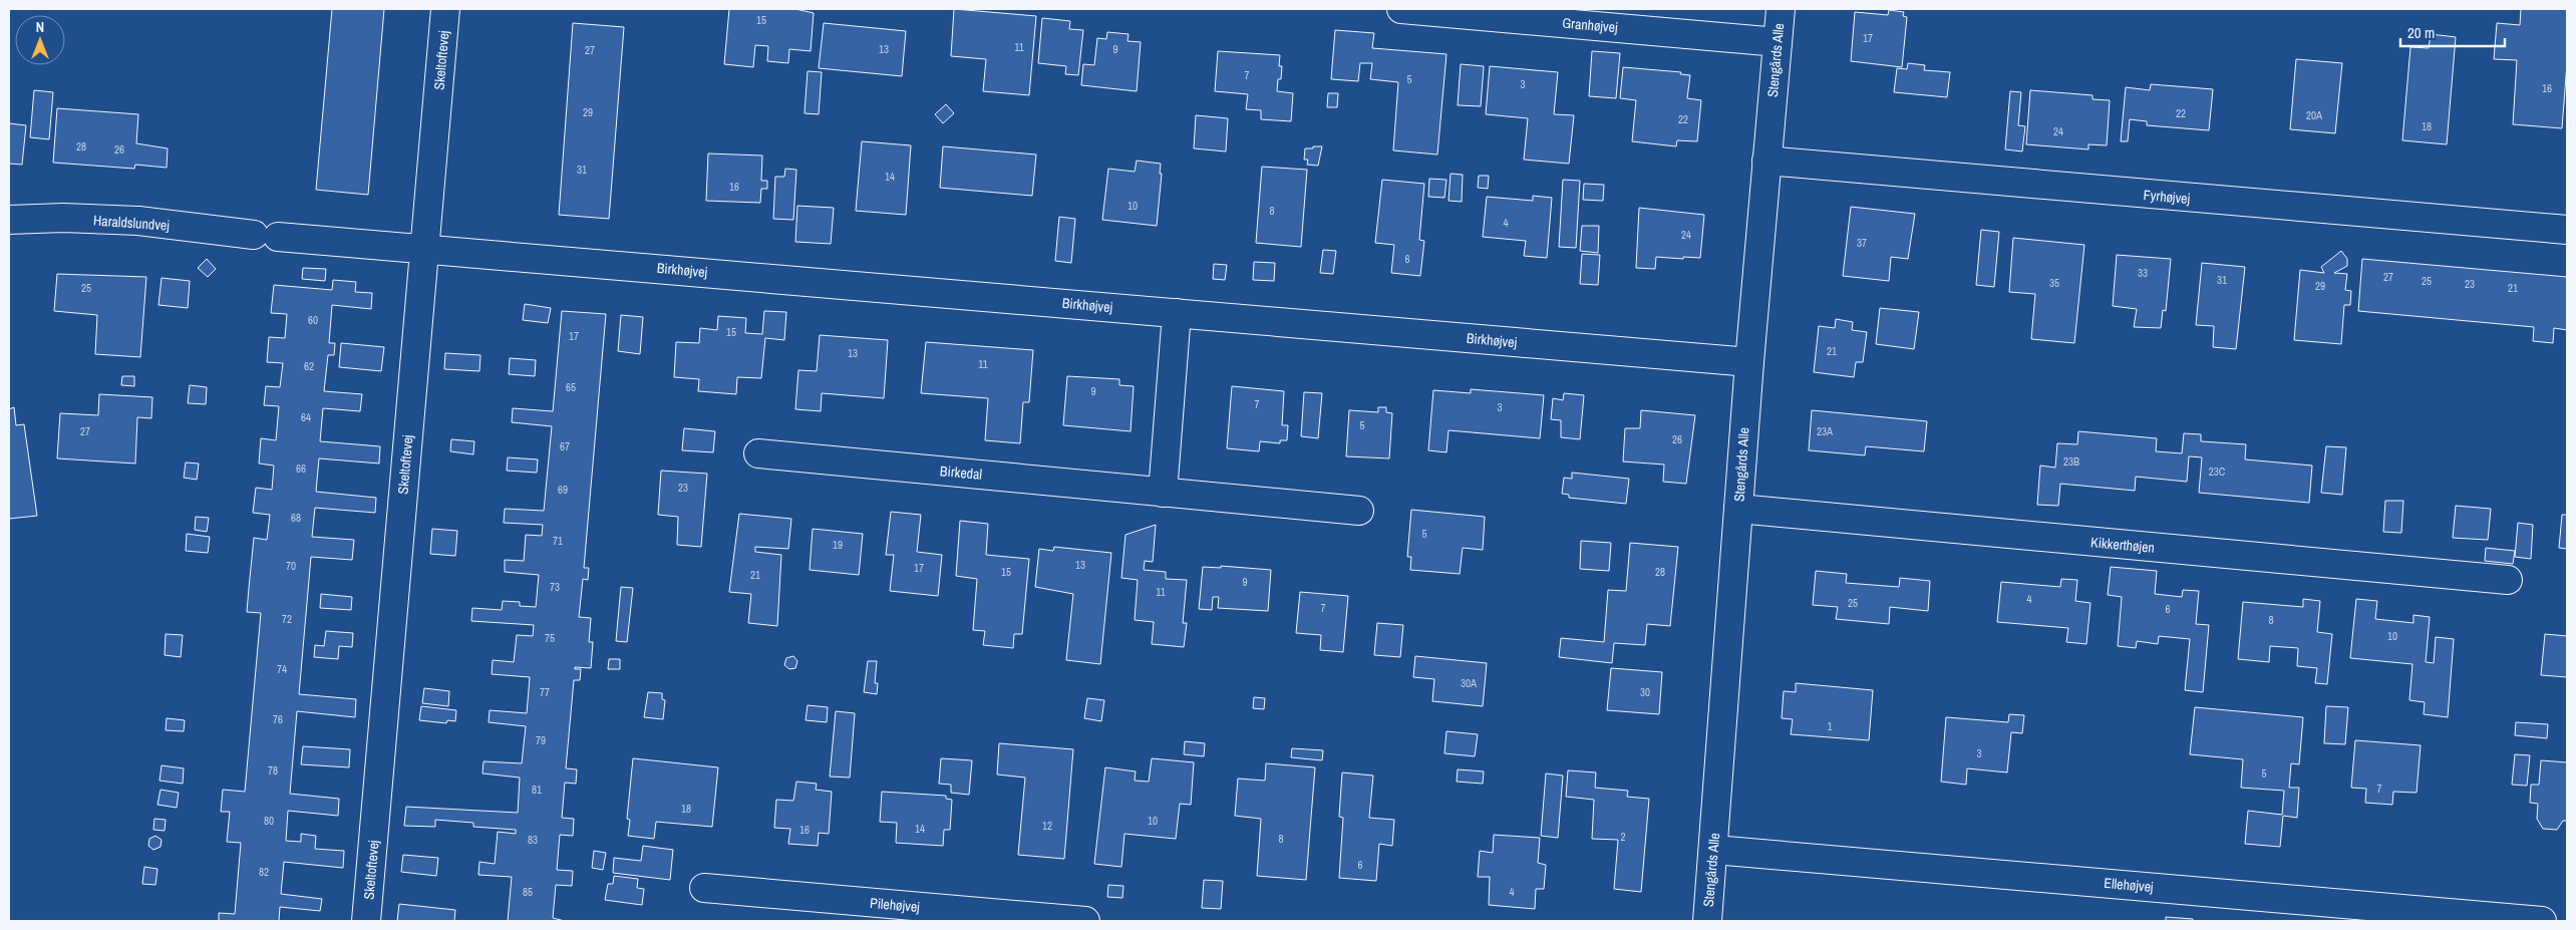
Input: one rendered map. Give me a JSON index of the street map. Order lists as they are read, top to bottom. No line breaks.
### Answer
{"streets":{"street":["Granhøjvej","Skeltoftevej","Stengårds Alle","Fyrhøjvej","Haraldslundvej","Birkhøjvej","Birkedal","Kikkerthøjen","Ellehøjvej","Pilehøjvej"]},"crossings":[["Granhøjvej","Stengårds Alle"],["Skeltoftevej","Haraldslundvej"],["Skeltoftevej","Birkhøjvej"],["Stengårds Alle","Fyrhøjvej"],["Stengårds Alle","Birkhøjvej"],["Stengårds Alle","Kikkerthøjen"],["Stengårds Alle","Ellehøjvej"],["Haraldslundvej","Birkhøjvej"]],"house_numbers":["15","17","11","13","9","27","7","5","3","16","29","22","20A","22","18","24","28","26","31","14","16","10","8","4","24","37","6","33","27","31","25","35","23","29","25","21","60","15","17","21","13","11","62","65","9","7","3","64","5","27","23A","26","67","23B","66","23C","23","69","68","5","71","19","13","70","17","15","28","21","9","73","11","4","25","7","6","72","8","10","75","74","30A","77","30","76","1","79","3","78","5","7","81","18","80","10","12","14","16","2","8","83","6","82","85","4"],"scale_bar":"20 m","north":"top"}
